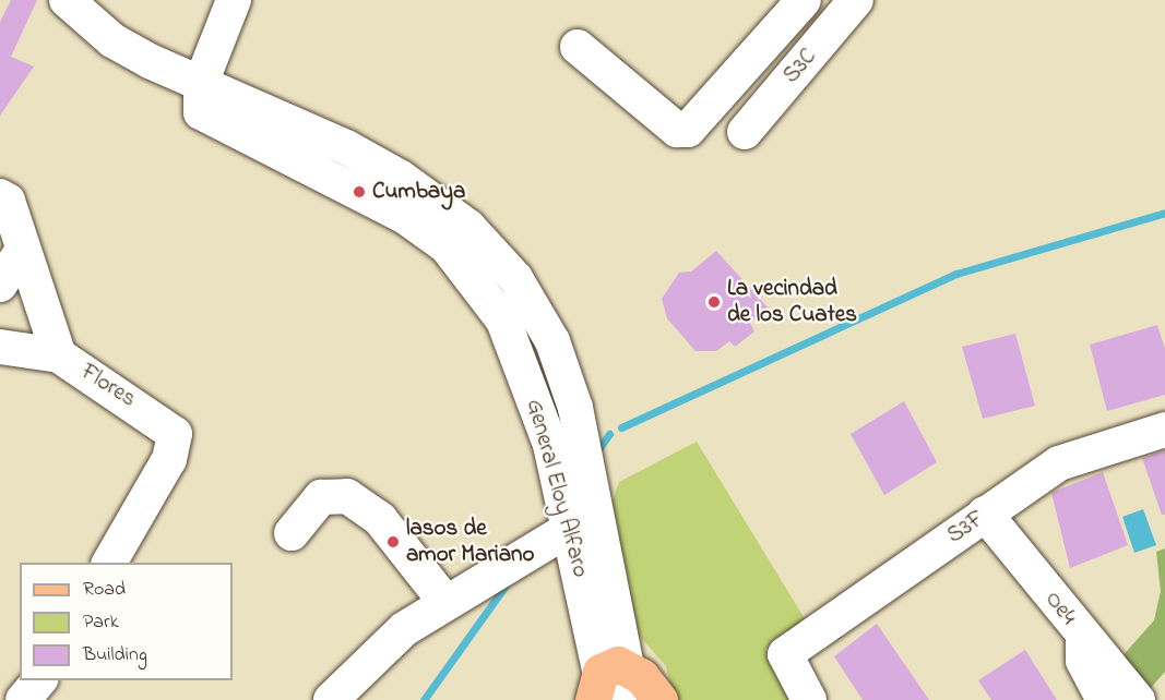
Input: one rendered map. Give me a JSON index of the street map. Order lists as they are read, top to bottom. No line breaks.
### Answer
{"streets":{"street":["S3C","Flores","General Eloy Alfaro","S3F","Oe4"]},"crossings":[["S3F","Oe4"]],"places":["Cumbaya","La vecindad de los Cuates","lasos de amor Mariano"],"legend":["Road","Park","Building"]}
